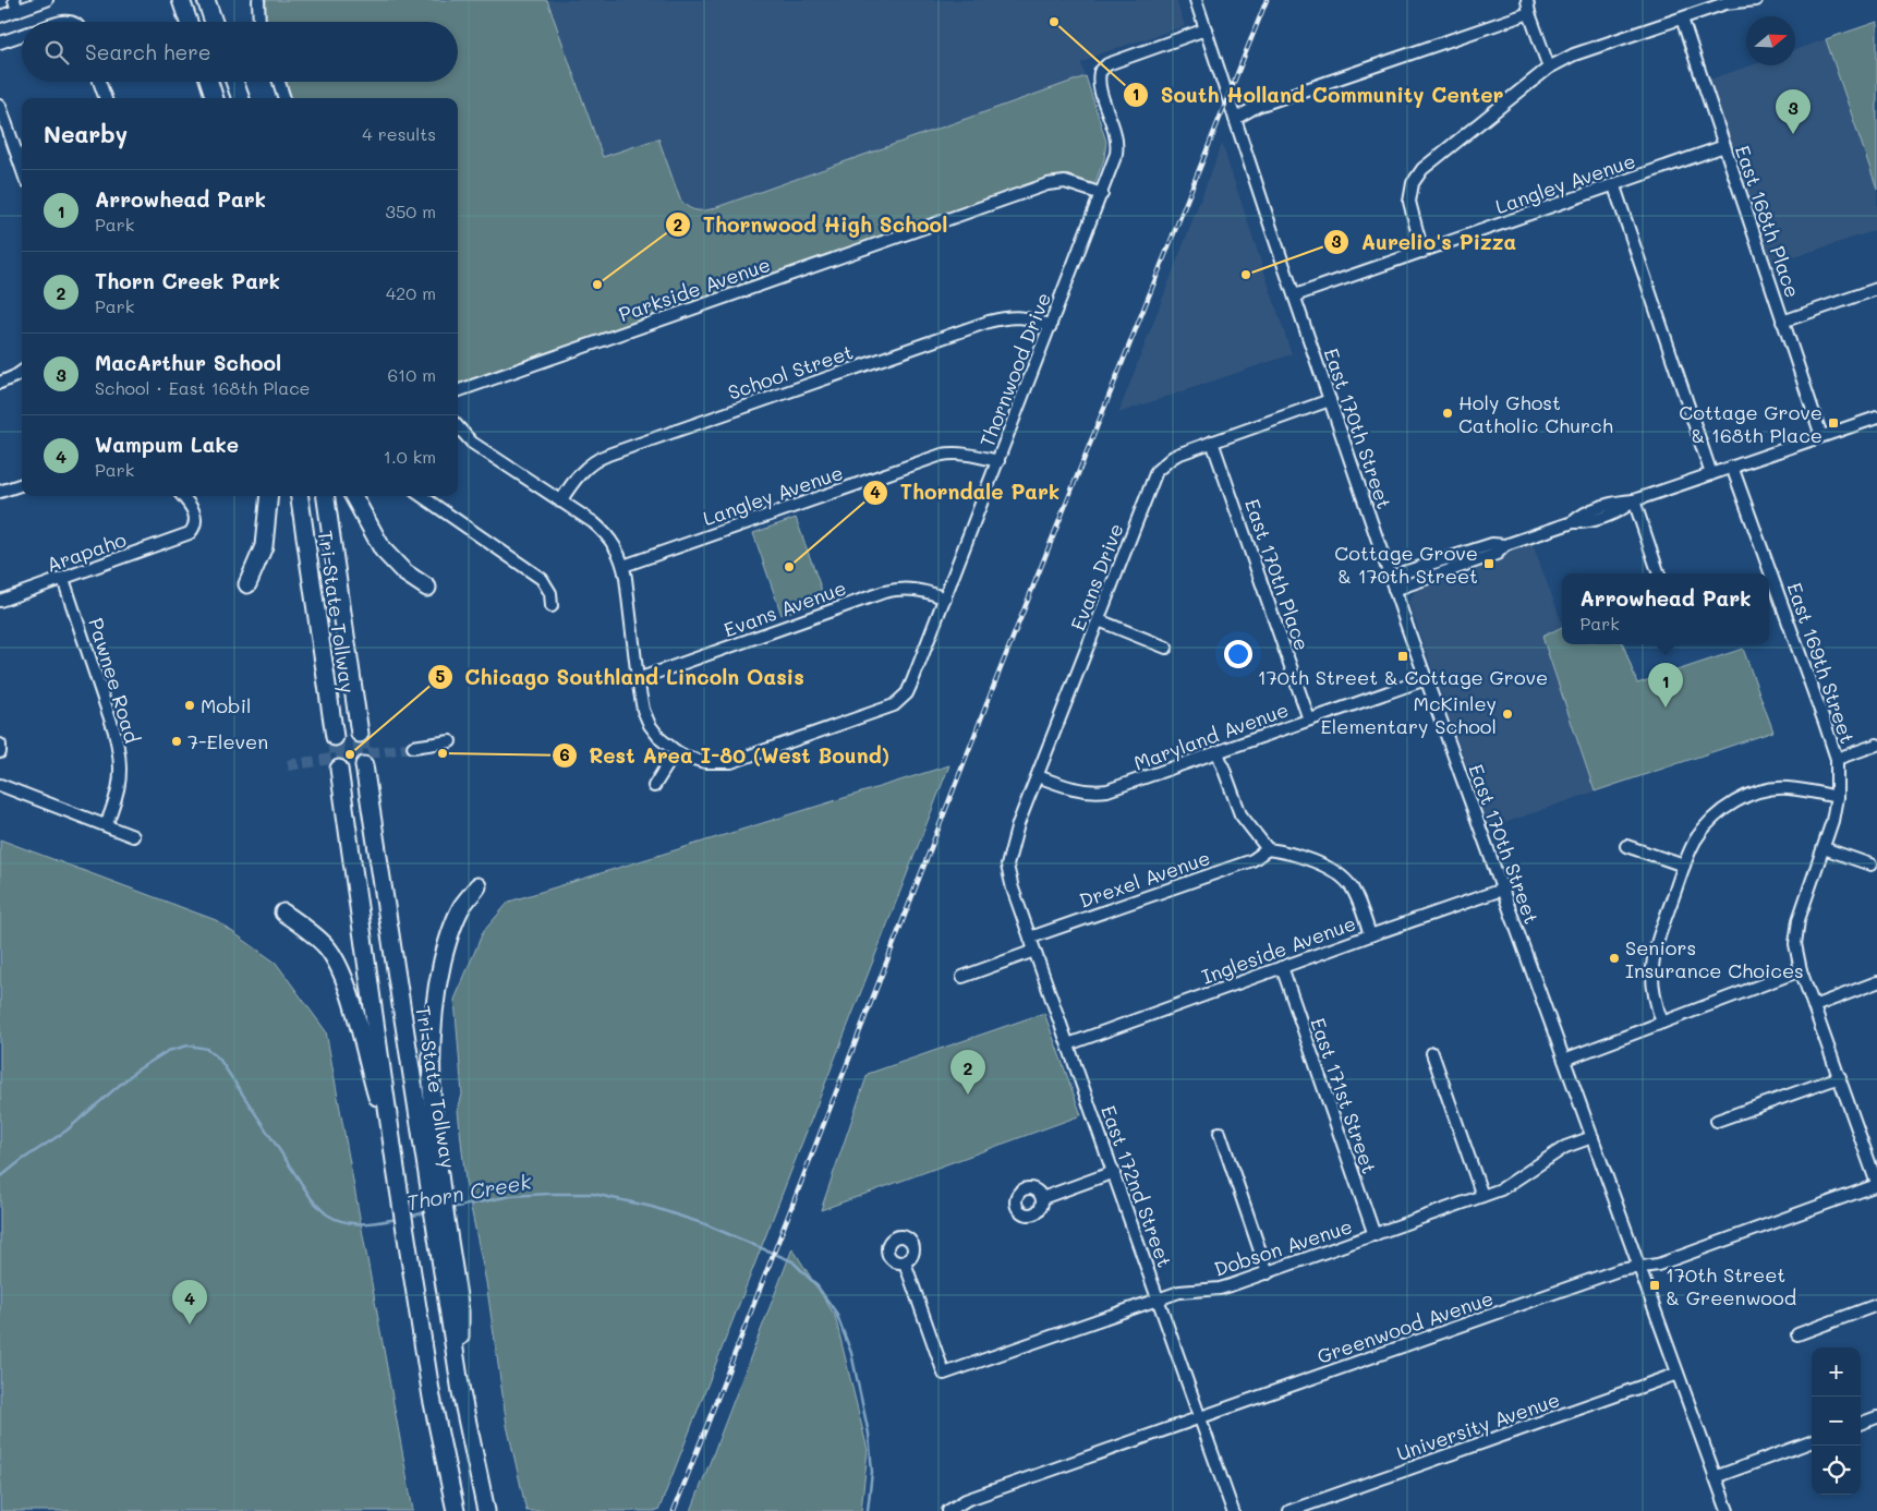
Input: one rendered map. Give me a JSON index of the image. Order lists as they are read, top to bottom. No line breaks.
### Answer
{"streets":{"highway":["Tri-State Tollway"],"street":["Langley Avenue","East 168th Place","Parkside Avenue","Thornwood Drive","School Street","East 170th Street","Arapaho","East 170th Place","Evans Drive","Evans Avenue","East 169th Street","Pawnee Road","Maryland Avenue","Drexel Avenue","Ingleside Avenue","East 171st Street","East 172nd Street","Dobson Avenue","Greenwood Avenue","University Avenue"]},"crossings":[["Langley Avenue","East 168th Place"],["Langley Avenue","Thornwood Drive"],["Langley Avenue","East 170th Street"],["Parkside Avenue","Thornwood Drive"],["Thornwood Drive","School Street"],["Thornwood Drive","Evans Avenue"],["East 170th Street","Evans Drive"],["East 170th Street","Maryland Avenue"],["East 170th Street","Ingleside Avenue"],["East 170th Street","Dobson Avenue"],["East 170th Street","Greenwood Avenue"],["East 170th Street","University Avenue"],["Arapaho","Pawnee Road"],["East 170th Place","Evans Drive"],["East 170th Place","Maryland Avenue"],["Evans Drive","Maryland Avenue"],["Evans Drive","East 172nd Street"],["East 169th Street","Greenwood Avenue"],["Drexel Avenue","East 172nd Street"],["Ingleside Avenue","East 171st Street"],["Ingleside Avenue","East 172nd Street"],["East 171st Street","Dobson Avenue"],["East 172nd Street","Dobson Avenue"],["East 172nd Street","Greenwood Avenue"]],"water":["Thorn Creek"],"places":{"other":["South Holland Community Center","Aurelio's Pizza","Thornwood High School","Holy Ghost Catholic Church","Thorndale Park","Mobil","McKinley Elementary School","7-Eleven","Rest Area I-80 (West Bound)","Chicago Southland Lincoln Oasis","Seniors Insurance Choices"],"transit":["Cottage Grove & 168th Place","Cottage Grove & 170th Street","170th Street & Cottage Grove","170th Street & Greenwood"]},"north":"right","page":{"search":"Search here","pins":["3","1","2","4"],"heading":["Nearby","4 results"],"list":[{"mark":"1","name":"Arrowhead Park","note":"Park","value":"350 m"},{"mark":"2","name":"Thorn Creek Park","note":"Park","value":"420 m"},{"mark":"3","name":"MacArthur School","note":"School · East 168th Place","value":"610 m"},{"mark":"4","name":"Wampum Lake","note":"Park","value":"1.0 km"}],"popup":["Arrowhead Park","Park"],"map_buttons":["+","−"]}}
